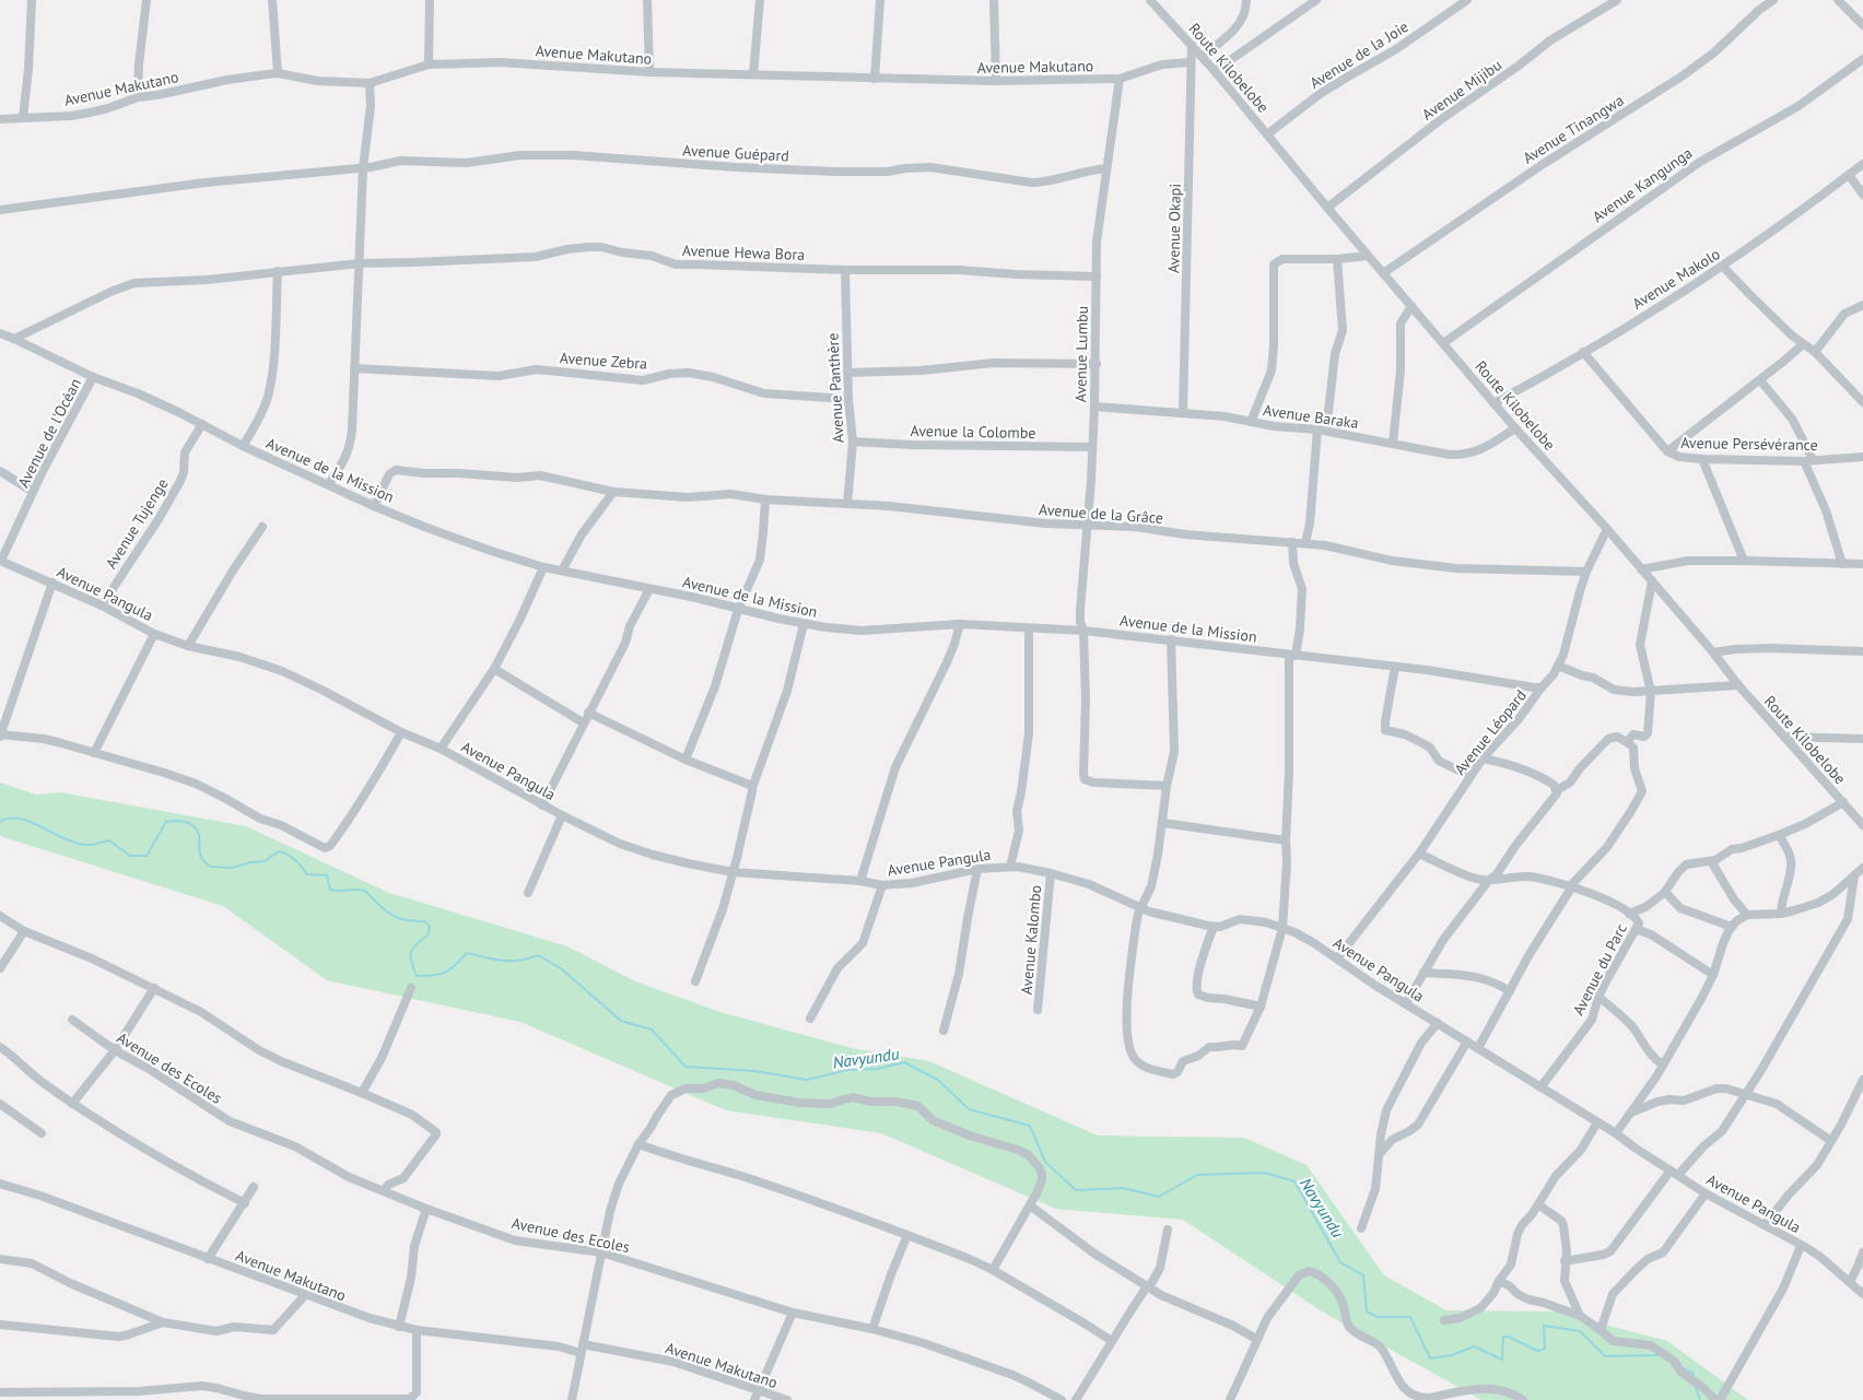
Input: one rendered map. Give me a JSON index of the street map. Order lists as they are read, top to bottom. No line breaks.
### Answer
{"streets":{"street":["Avenue Makutano","Avenue de la Joie","Route Kilobelobe","Avenue Mijibu","Avenue Tinangwa","Avenue Guépard","Avenue Kangunga","Avenue Okapi","Avenue Hewa Bora","Avenue Makolo","Avenue Lumbu","Avenue Zebra","Avenue Panthère","Avenue Baraka","Avenue la Colombe","Avenue de l'Océan","Avenue Persévérance","Avenue de la Mission","Avenue de la Grâce","Avenue Tujenge","Avenue Pangula","Avenue Léopard","Avenue Kalombo","Avenue du Parc","Avenue des Ecoles"]},"crossings":[["Avenue Makutano","Avenue Okapi"],["Avenue Makutano","Avenue Lumbu"],["Avenue de la Joie","Route Kilobelobe"],["Route Kilobelobe","Avenue Mijibu"],["Route Kilobelobe","Avenue Tinangwa"],["Route Kilobelobe","Avenue Kangunga"],["Route Kilobelobe","Avenue Okapi"],["Route Kilobelobe","Avenue Makolo"],["Route Kilobelobe","Avenue Baraka"],["Route Kilobelobe","Avenue Léopard"],["Avenue Guépard","Avenue Lumbu"],["Avenue Okapi","Avenue Baraka"],["Avenue Hewa Bora","Avenue Lumbu"],["Avenue Hewa Bora","Avenue Panthère"],["Avenue Hewa Bora","Avenue de la Mission"],["Avenue Makolo","Avenue Persévérance"],["Avenue Lumbu","Avenue Baraka"],["Avenue Lumbu","Avenue la Colombe"],["Avenue Lumbu","Avenue de la Mission"],["Avenue Lumbu","Avenue de la Grâce"],["Avenue Zebra","Avenue Panthère"],["Avenue Panthère","Avenue la Colombe"],["Avenue Panthère","Avenue de la Grâce"],["Avenue de l'Océan","Avenue de la Mission"],["Avenue de l'Océan","Avenue Pangula"],["Avenue de la Mission","Avenue de la Grâce"],["Avenue de la Mission","Avenue Tujenge"],["Avenue de la Mission","Avenue Léopard"],["Avenue de la Grâce","Avenue Léopard"],["Avenue Tujenge","Avenue Pangula"],["Avenue Pangula","Avenue Léopard"],["Avenue Pangula","Avenue Kalombo"],["Avenue Pangula","Avenue du Parc"],["Avenue Léopard","Avenue du Parc"]],"water":["Navyundu"]}
